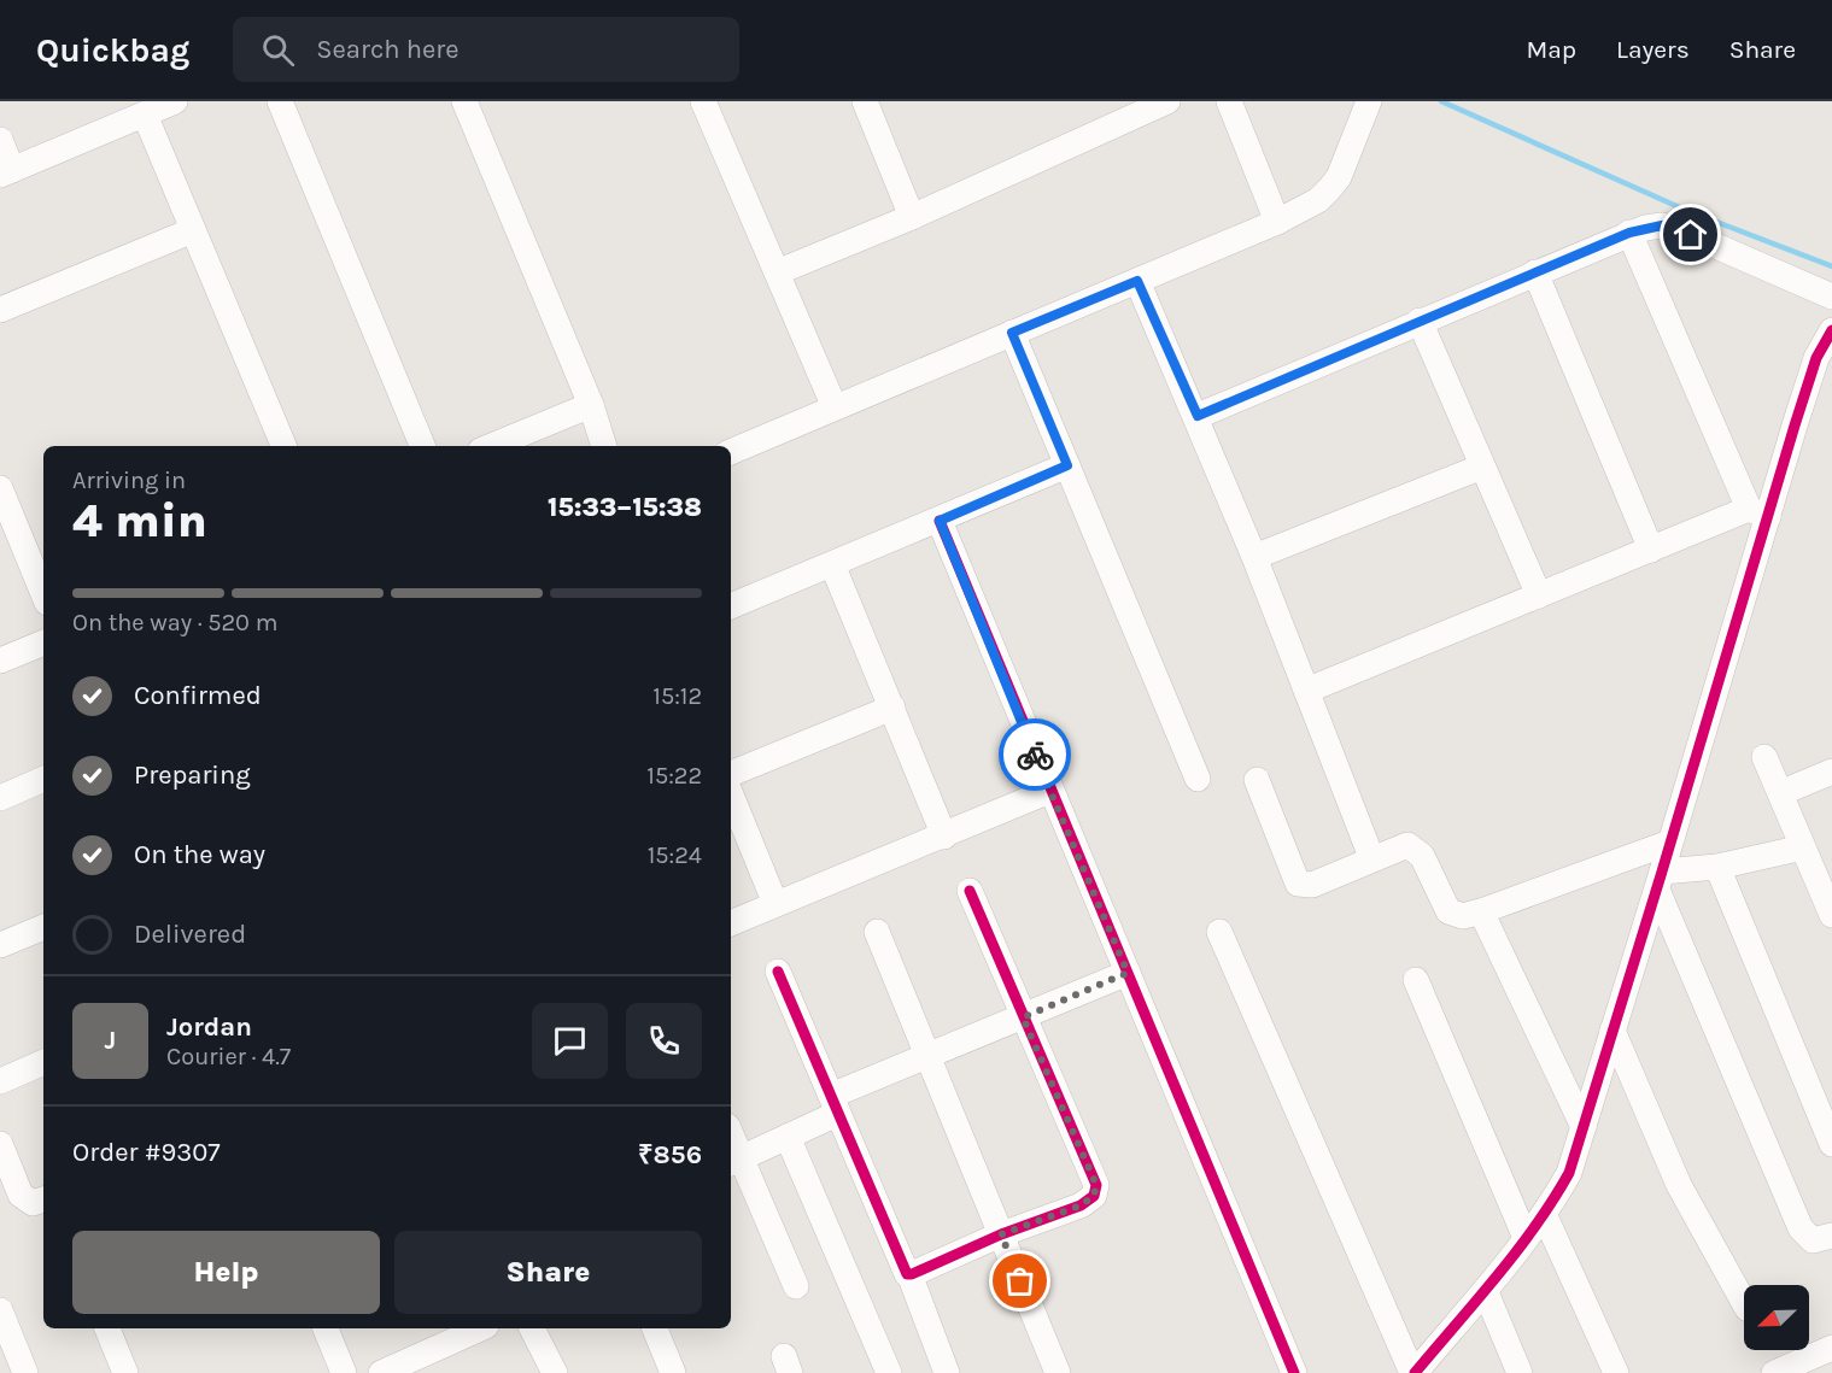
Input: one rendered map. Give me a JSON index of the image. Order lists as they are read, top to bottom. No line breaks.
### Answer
{"north":"bottom left","page":{"header":"Quickbag","search":"Search here","nav":["Map","Layers","Share"],"heading":["4 min","Arriving in","15:33–15:38"],"panel":["Jordan","Courier · 4.7","Order #9307","₹856"],"bar":"On the way · 520 m","list":[["Confirmed","15:12"],["Preparing","15:22"],["On the way","15:24"],"Delivered"],"round":"J","buttons":["Help","Share"]}}
